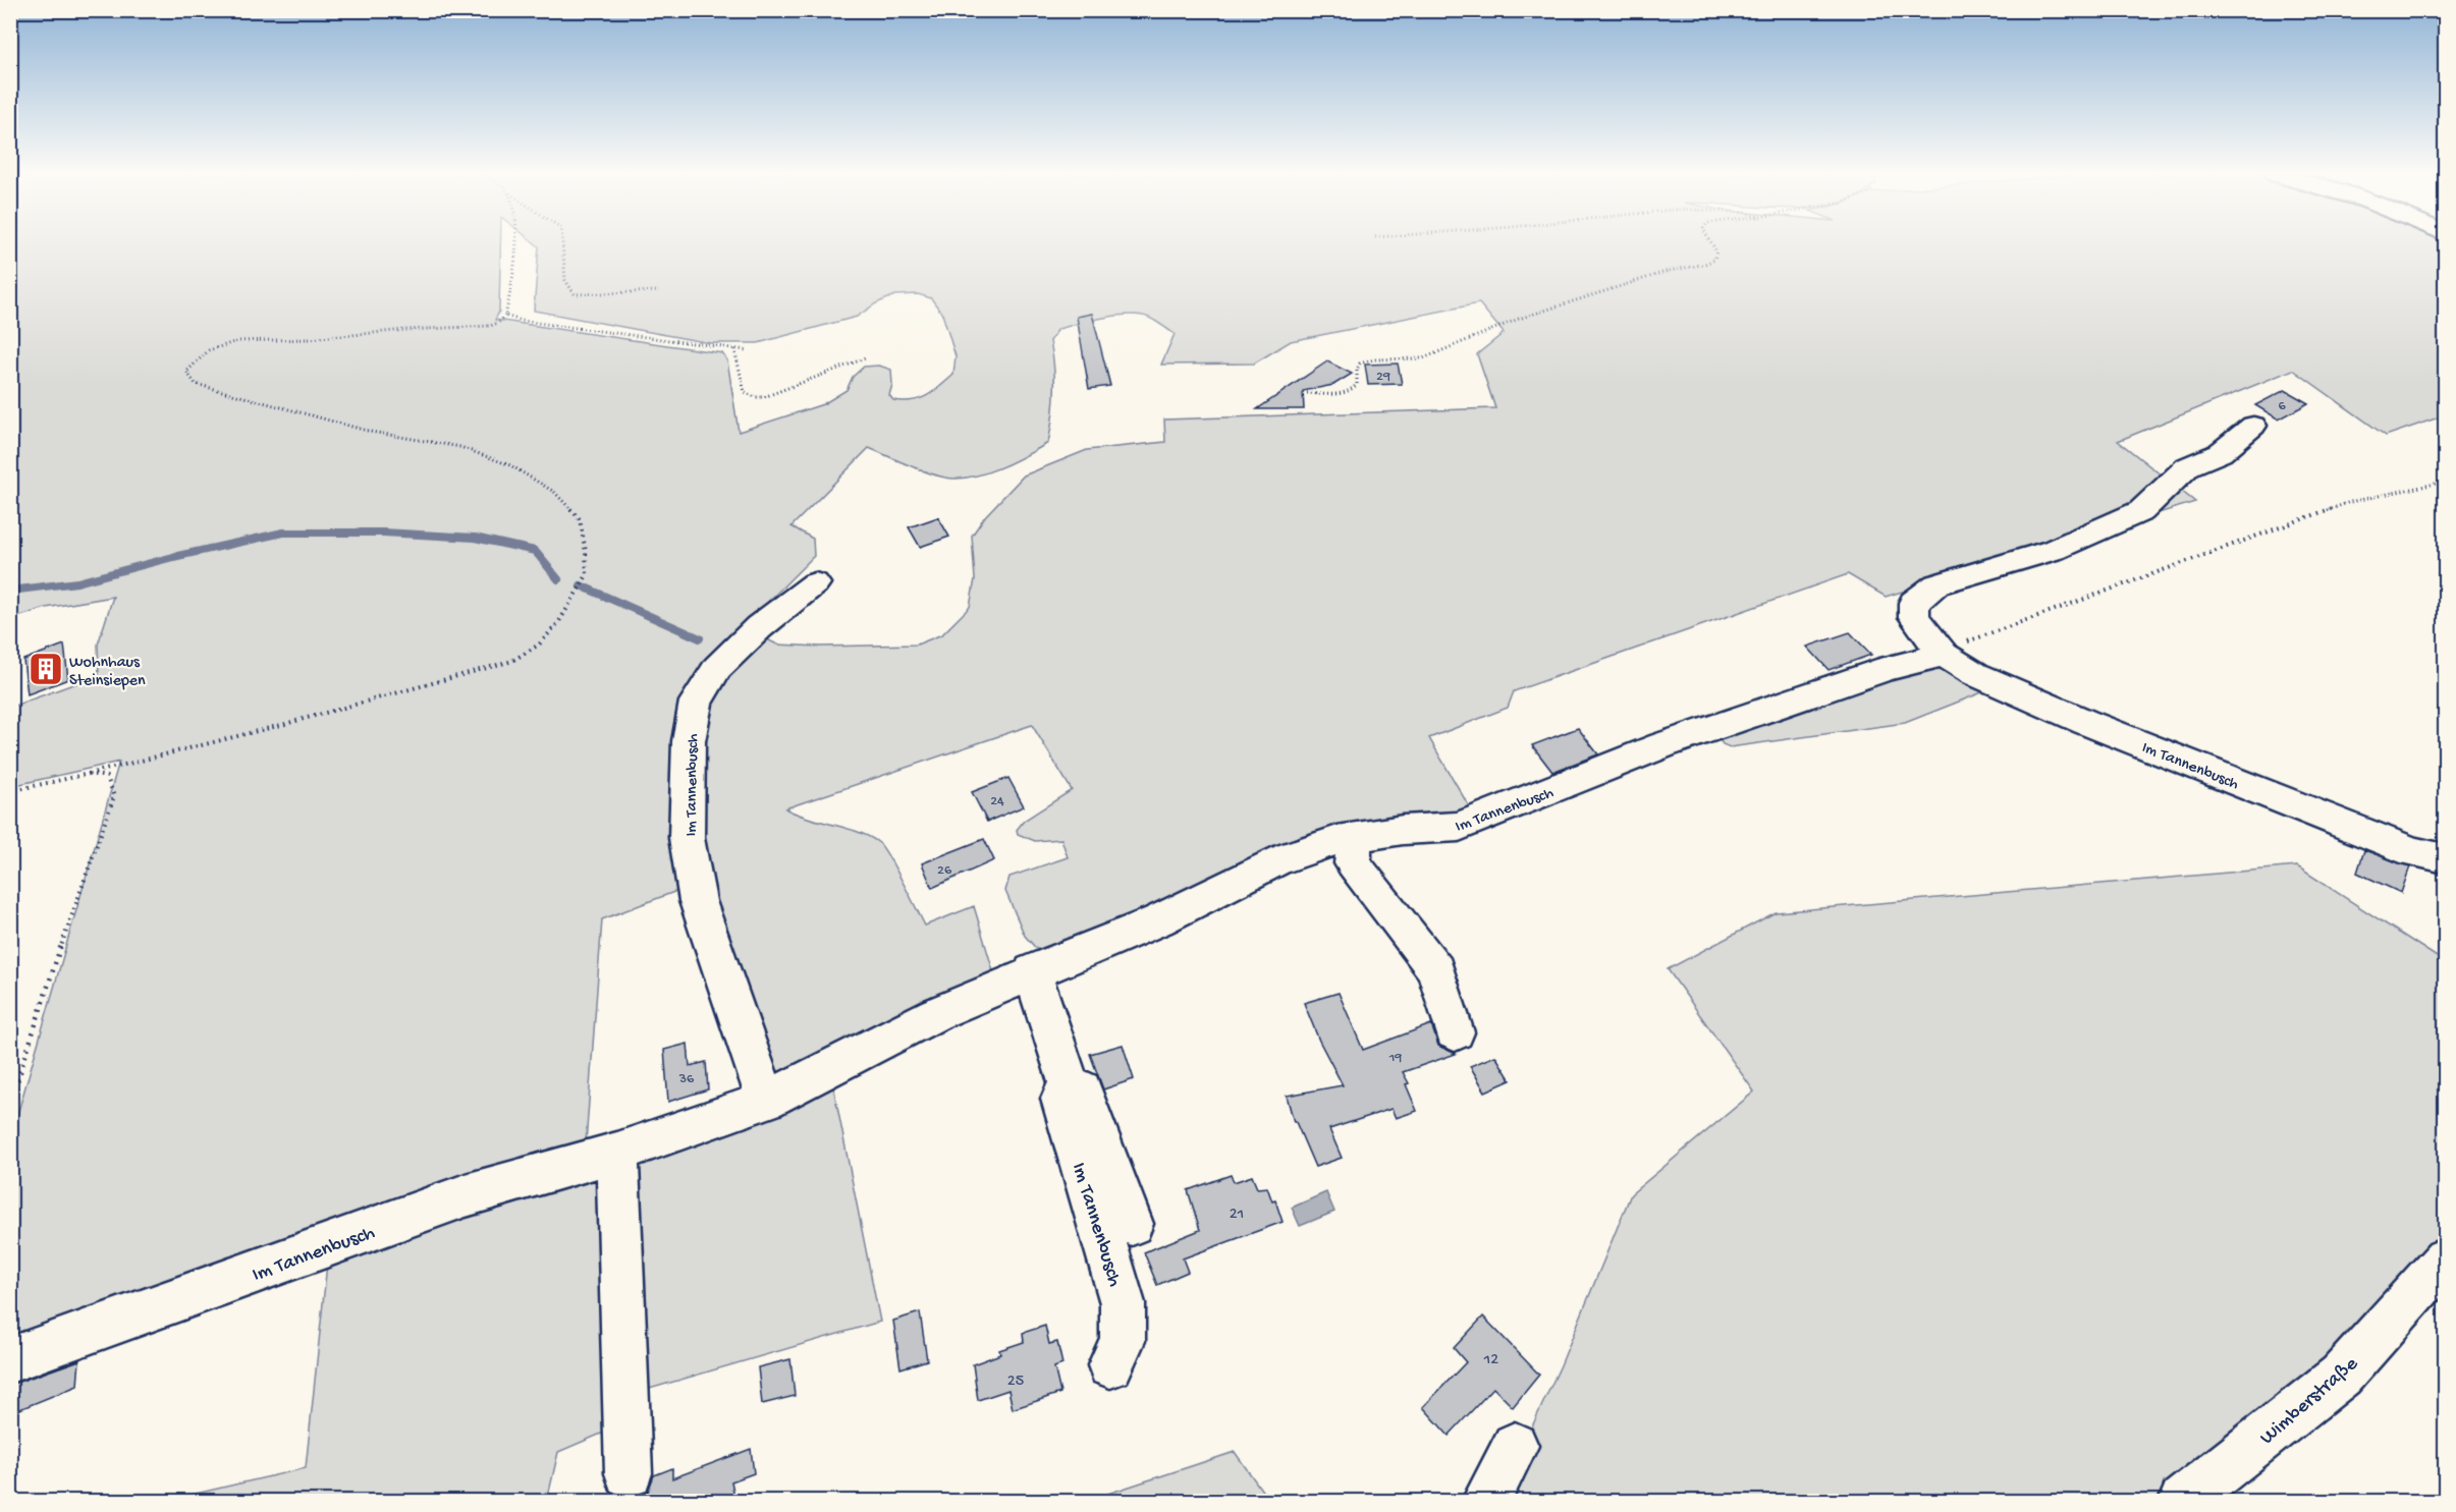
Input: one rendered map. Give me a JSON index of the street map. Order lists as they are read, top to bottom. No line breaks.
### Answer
{"streets":{"street":["Im Tannenbusch","Wimberstraße"]},"places":{"building":["Wohnhaus Steinsiepen"]},"house_numbers":["29","6","24","26","19","36","21","12","25"]}
